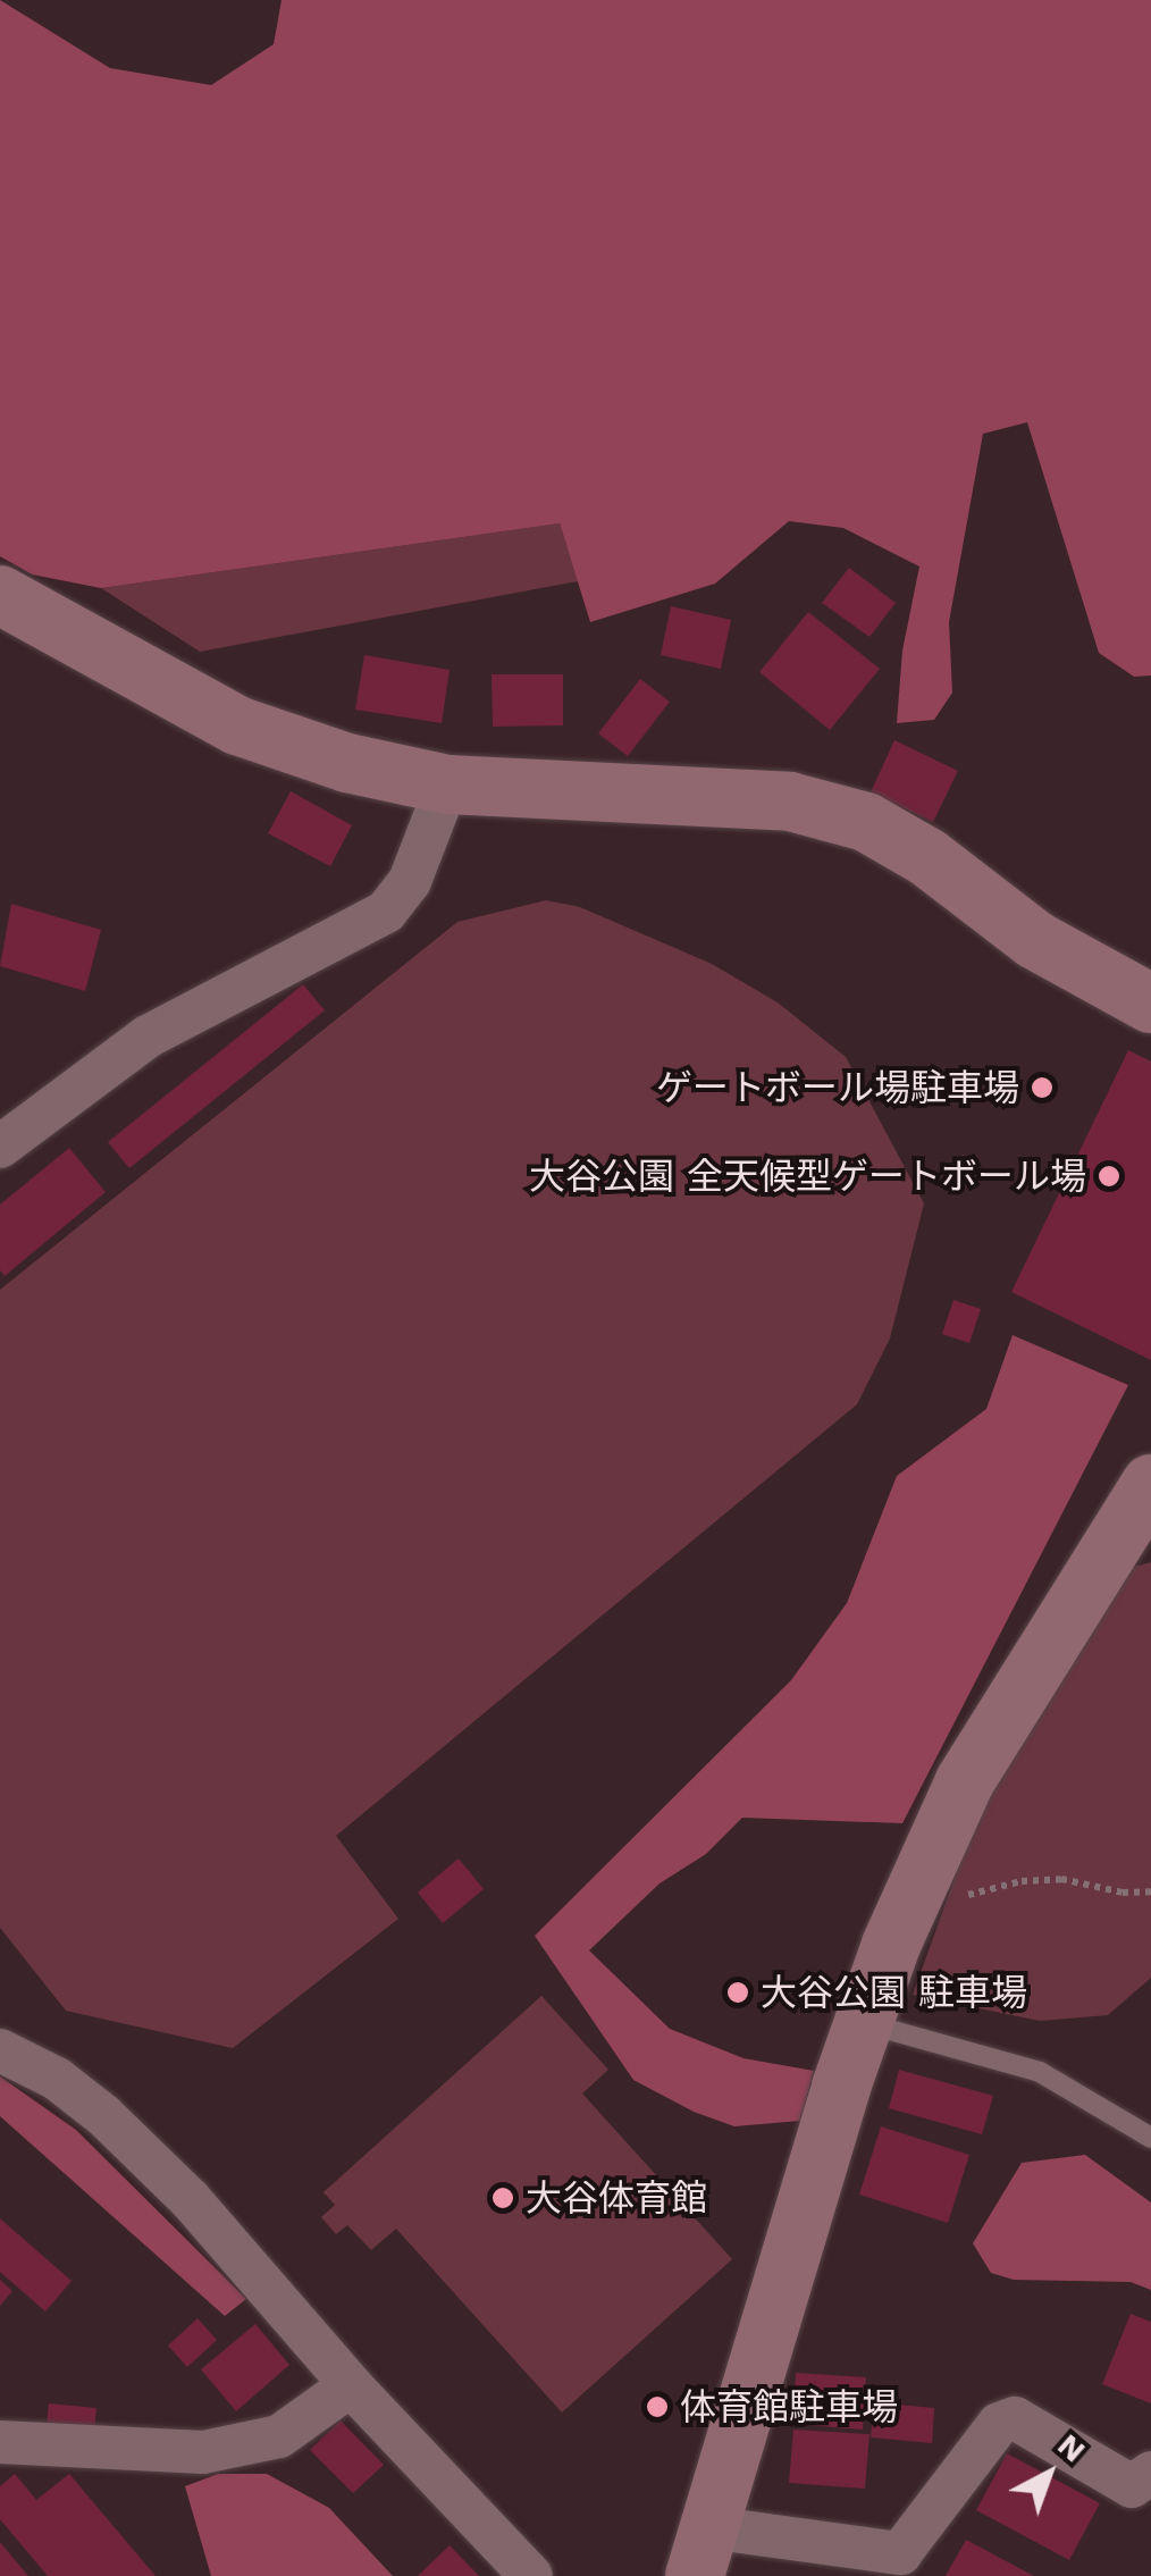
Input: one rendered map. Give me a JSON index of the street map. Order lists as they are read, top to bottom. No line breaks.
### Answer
{"places":["ゲートボール場駐車場","大谷公園 全天候型ゲートボール場","大谷公園 駐車場","大谷体育館","体育館駐車場"],"north":"top right"}
